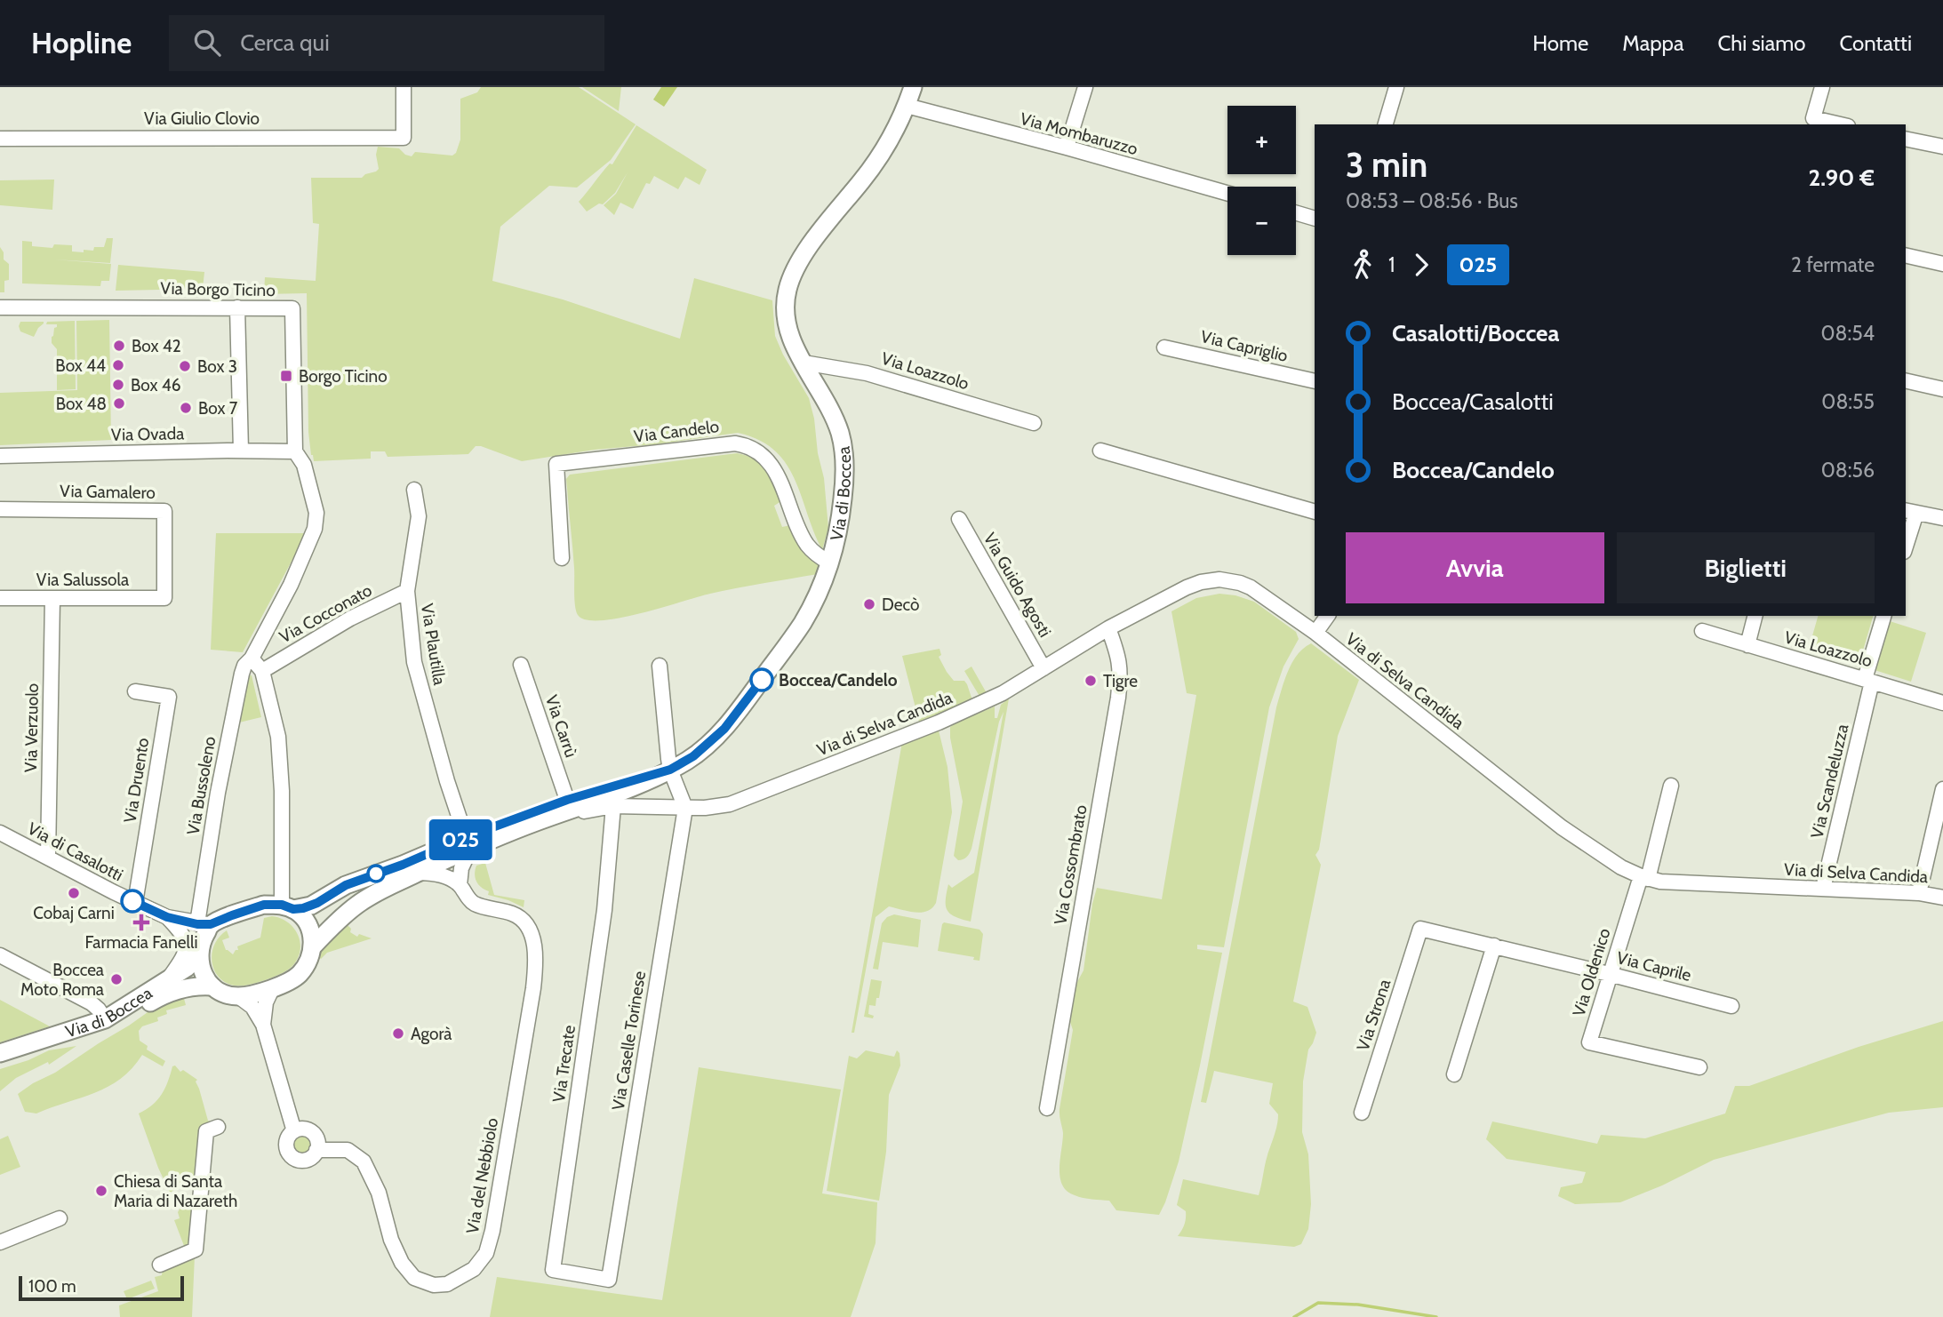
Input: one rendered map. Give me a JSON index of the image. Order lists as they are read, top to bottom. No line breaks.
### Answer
{"streets":{"main road":["Via di Boccea"],"street":["Via Giulio Clovio","Via Mombaruzzo","Via Borgo Ticino","Via Capriglio","Via Loazzolo","Via Candelo","Via Ovada","Via Gamalero","Via Salussola","Via Guido Agosti","Via Cocconato","Via Plautilla","Via di Selva Candida","Via Carrù","Via Verzuolo","Via Druento","Via Scandeluzza","Via Bussoleno","Via di Casalotti","Via Cossombrato","Via Caprile","Via Oldenico","Via Strona","Via Caselle Torinese","Via Trecate","Via del Nebbiolo"]},"crossings":[["Via Mombaruzzo","Via di Boccea"],["Via Borgo Ticino","Via Ovada"],["Via Borgo Ticino","Via Bussoleno"],["Via Loazzolo","Via di Boccea"],["Via Loazzolo","Via Scandeluzza"],["Via Candelo","Via di Boccea"],["Via Ovada","Via Bussoleno"],["Via Gamalero","Via Salussola"],["Via di Boccea","Via Plautilla"],["Via di Boccea","Via di Selva Candida"],["Via di Boccea","Via Carrù"],["Via di Boccea","Via Bussoleno"],["Via di Boccea","Via di Casalotti"],["Via di Boccea","Via del Nebbiolo"],["Via Salussola","Via Verzuolo"],["Via Guido Agosti","Via di Selva Candida"],["Via Cocconato","Via Plautilla"],["Via di Selva Candida","Via Scandeluzza"],["Via di Selva Candida","Via Cossombrato"],["Via di Selva Candida","Via Oldenico"],["Via di Selva Candida","Via Caselle Torinese"],["Via di Selva Candida","Via Trecate"],["Via Verzuolo","Via di Casalotti"],["Via Druento","Via di Casalotti"],["Via Bussoleno","Via di Casalotti"],["Via Caprile","Via Oldenico"],["Via Caprile","Via Strona"],["Via Caselle Torinese","Via Trecate"]],"places":{"other":["Box 42","Box 44","Box 3","Box 46","Box 48","Box 7","Decò","Boccea/Candelo","Tigre","Cobaj Carni","Boccea Moto Roma","Agorà","Chiesa di Santa Maria di Nazareth"],"transit":["Borgo Ticino"],"health":["Farmacia Fanelli"]},"lines":["bus line 025"],"scale_bar":"100 m","page":{"header":"Hopline","search":"Cerca qui","nav":["Home","Mappa","Chi siamo","Contatti"],"on_map":"025","map_buttons":["+","−"],"heading":["3 min","08:53 – 08:56 · Bus","2.90 €"],"legs":["1","025","2 fermate"],"list":[{"name":"Casalotti/Boccea","value":"08:54"},{"name":"Boccea/Casalotti","value":"08:55"},{"name":"Boccea/Candelo","value":"08:56"}],"buttons":["Avvia","Biglietti"],"scale":"100 m"}}
